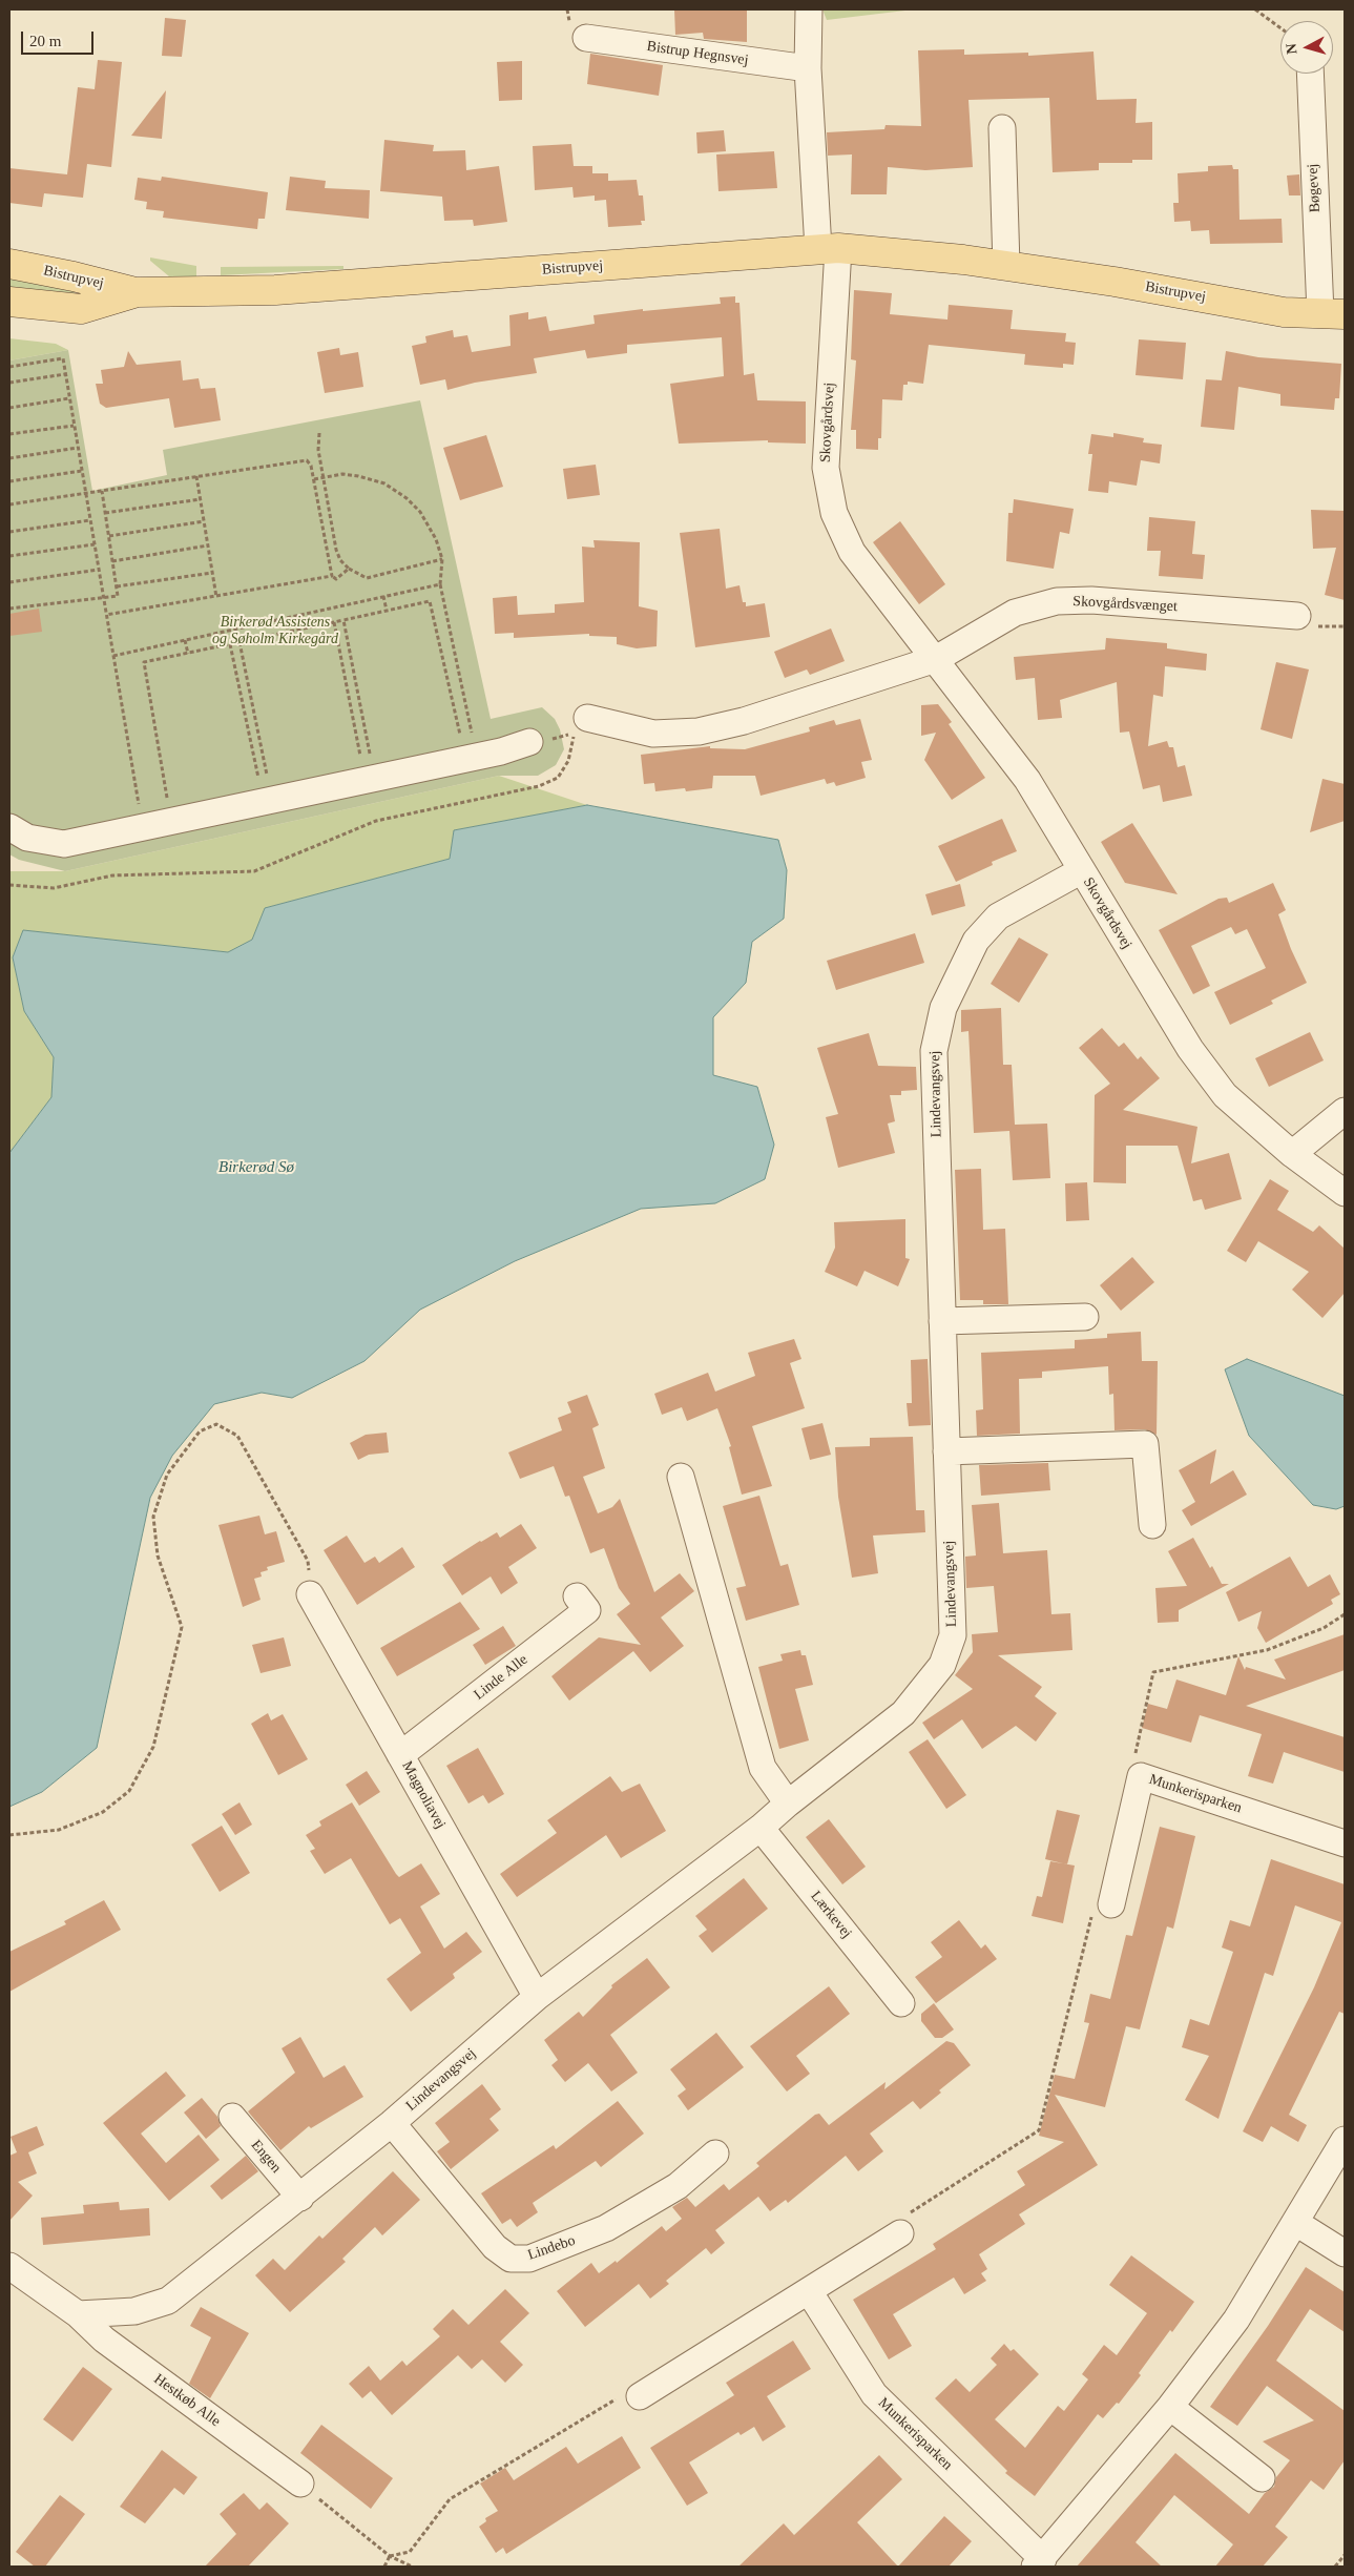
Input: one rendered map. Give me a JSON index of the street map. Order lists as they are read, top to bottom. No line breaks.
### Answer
{"streets":{"main road":["Bistrupvej"],"street":["Bistrup Hegnsvej","Bøgevej","Skovgårdsvej","Skovgårdsvænget","Lindevangsvej","Linde Alle","Munkerisparken","Magnoliavej","Lærkevej","Engen","Lindebo","Hestkøb Alle"]},"crossings":[["Bøgevej","Bistrupvej"],["Bistrupvej","Skovgårdsvej"],["Skovgårdsvej","Skovgårdsvænget"],["Skovgårdsvej","Lindevangsvej"],["Lindevangsvej","Magnoliavej"],["Lindevangsvej","Lærkevej"],["Lindevangsvej","Engen"],["Lindevangsvej","Lindebo"],["Lindevangsvej","Hestkøb Alle"],["Linde Alle","Magnoliavej"]],"water":["Birkerød Sø"],"parks":["Birkerød Assistens og Søholm Kirkegård"],"scale_bar":"20 m","north":"left"}
